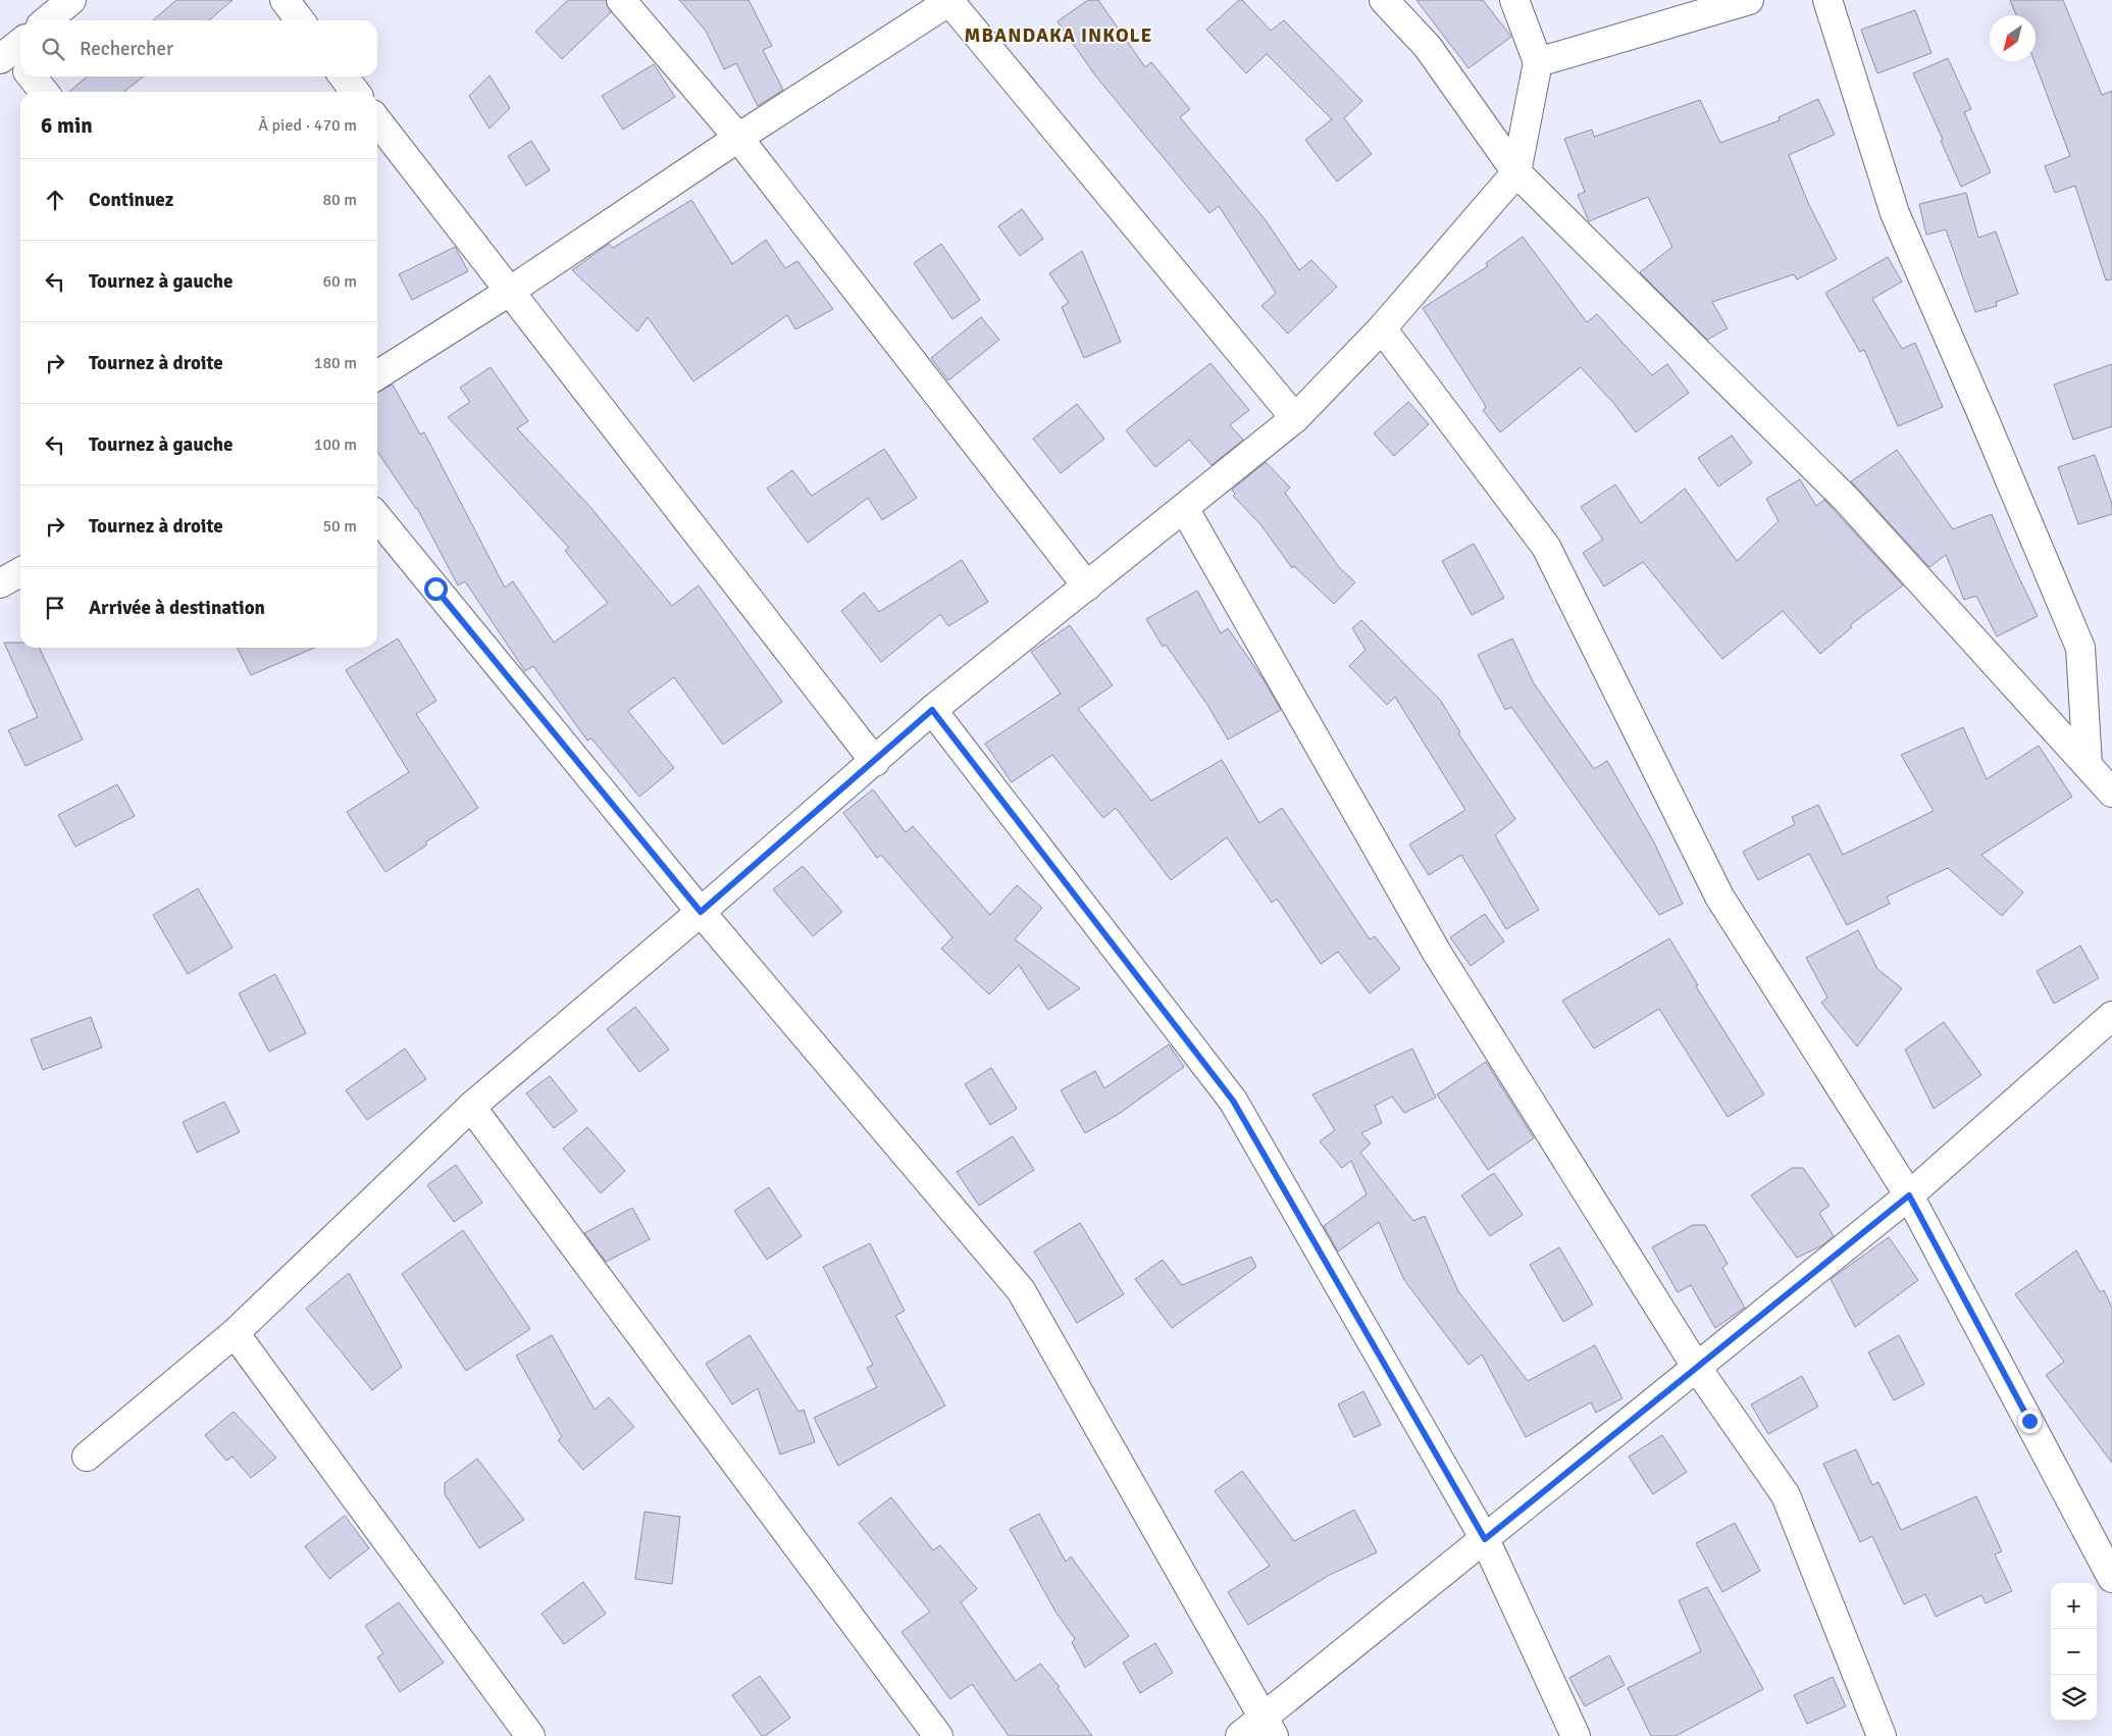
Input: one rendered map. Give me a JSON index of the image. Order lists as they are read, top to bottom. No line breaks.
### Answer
{"districts":["MBANDAKA INKOLE"],"north":"bottom left","page":{"search":"Rechercher","heading":["6 min","À pied · 470 m"],"list":[["Continuez","80 m"],["Tournez à gauche","60 m"],["Tournez à droite","180 m"],["Tournez à gauche","100 m"],["Tournez à droite","50 m"],"Arrivée à destination"],"map_buttons":["+","−"]}}
